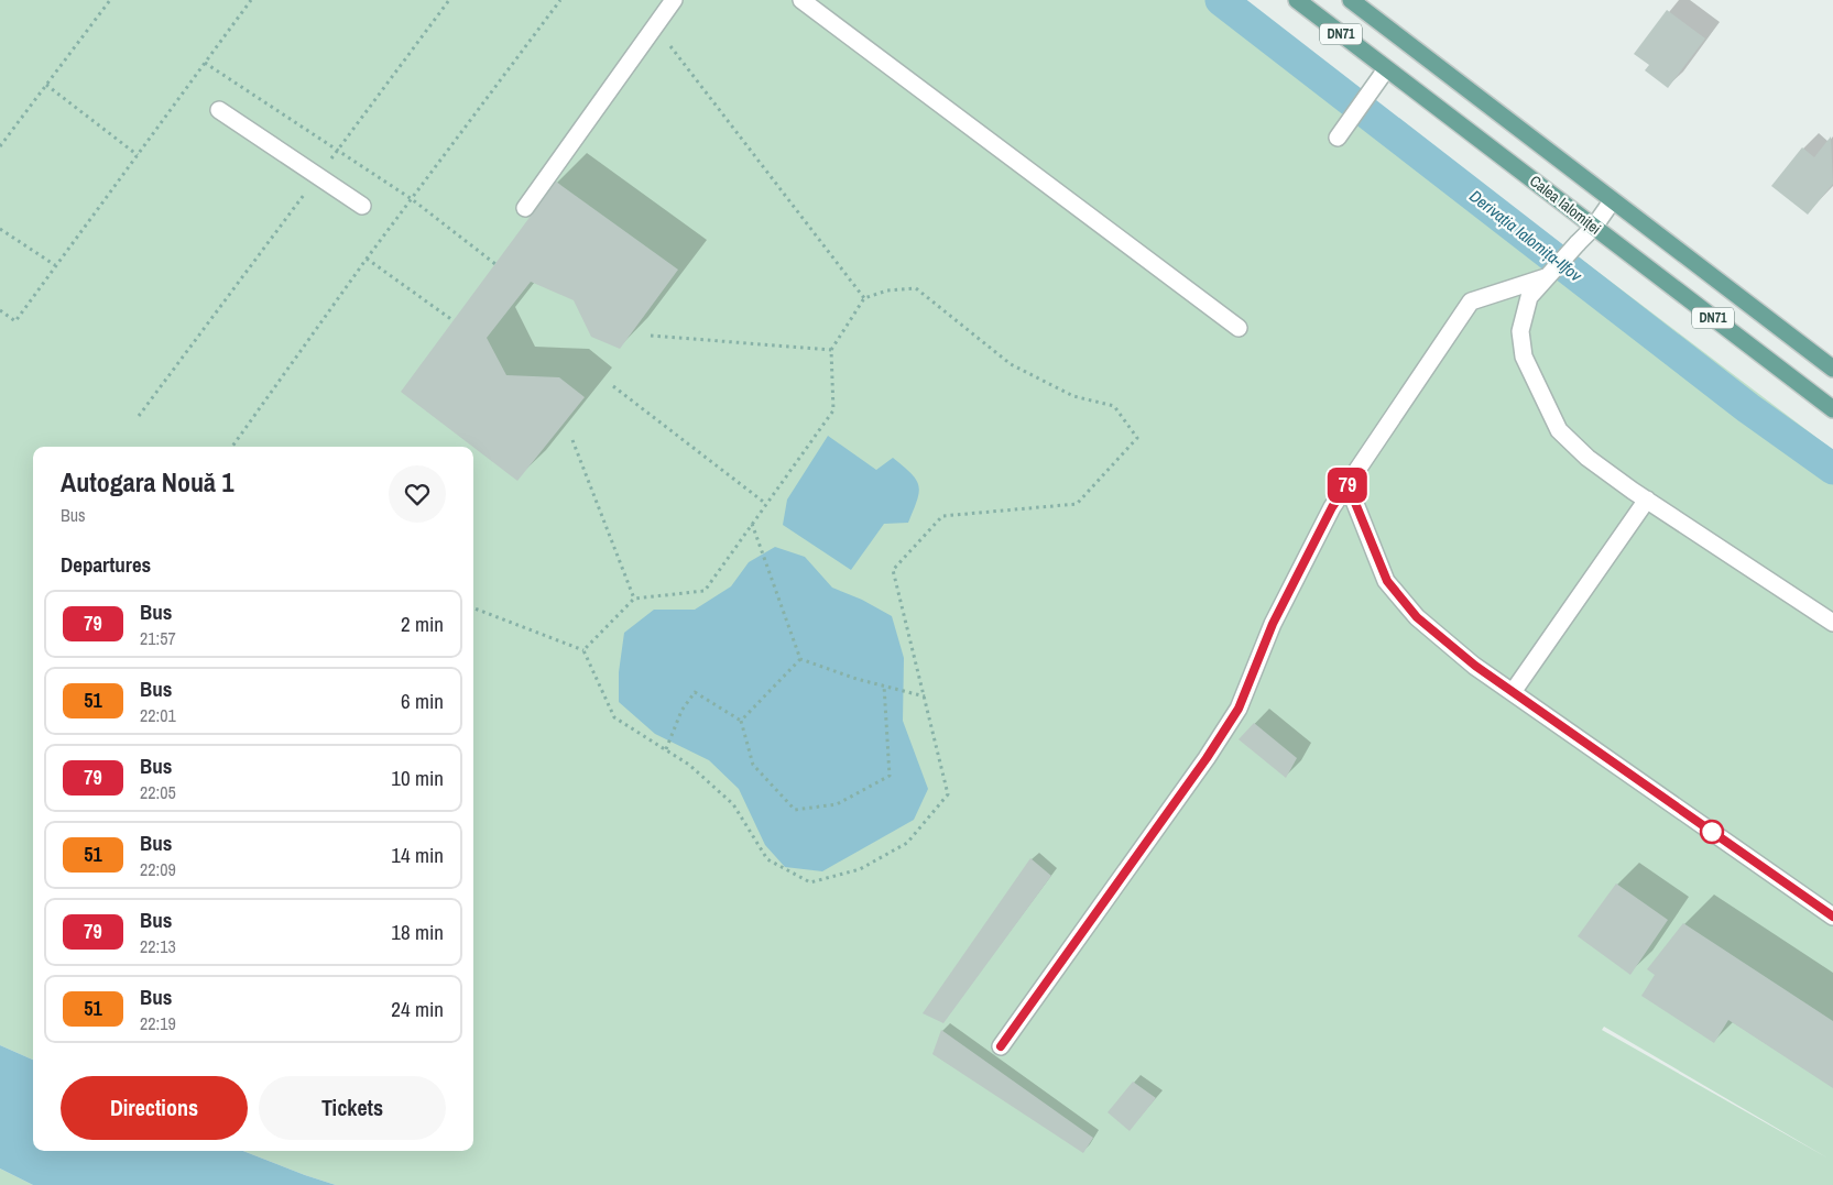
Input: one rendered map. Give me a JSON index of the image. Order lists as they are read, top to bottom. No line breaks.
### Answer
{"streets":{"main road":["DN71","Calea Ialomiței"]},"water":["Derivația Ialomița-Ilfov"],"lines":["bus line 79"],"page":{"on_map":"79","heading":[["Autogara Nouă 1","Bus"],"Departures"],"list":[{"mark":"79","name":"Bus","note":"21:57","value":"2 min"},{"mark":"51","name":"Bus","note":"22:01","value":"6 min"},{"mark":"79","name":"Bus","note":"22:05","value":"10 min"},{"mark":"51","name":"Bus","note":"22:09","value":"14 min"},{"mark":"79","name":"Bus","note":"22:13","value":"18 min"},{"mark":"51","name":"Bus","note":"22:19","value":"24 min"}],"buttons":["Directions","Tickets"]}}
